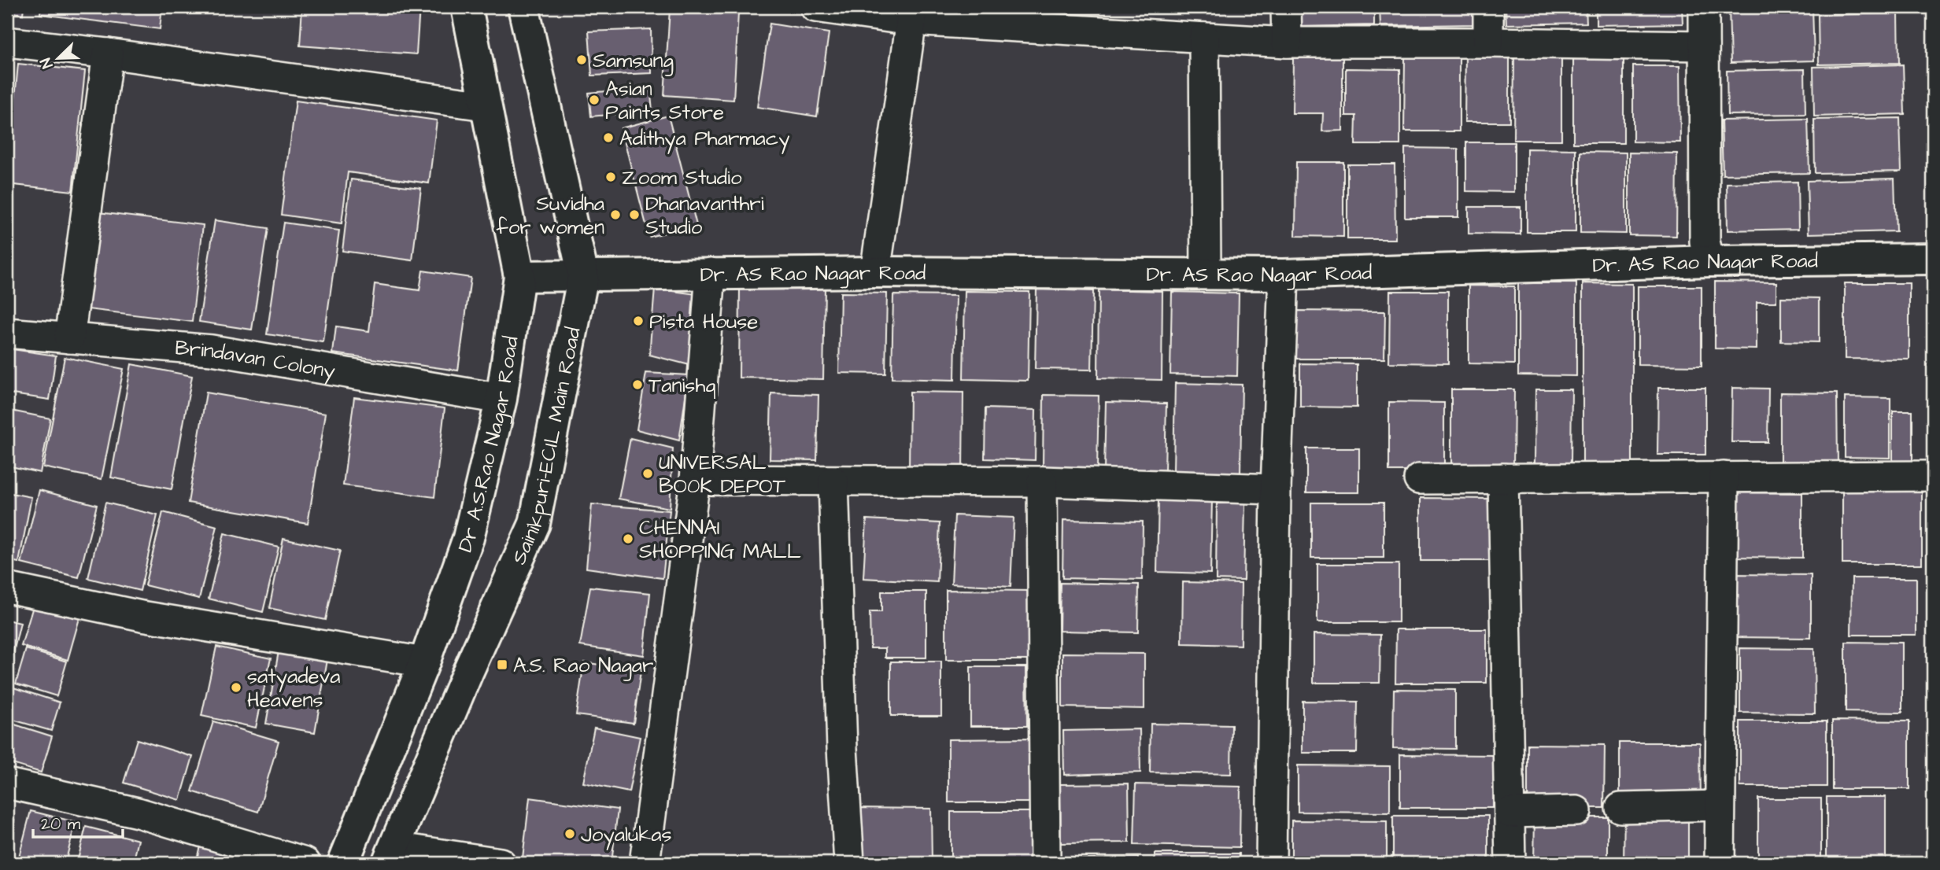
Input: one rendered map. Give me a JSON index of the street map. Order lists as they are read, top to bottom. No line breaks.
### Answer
{"streets":{"main road":["Dr. AS Rao Nagar Road","Dr A.S.Rao Nagar Road","Sainikpuri-ECIL Main Road"],"street":["Brindavan Colony"]},"crossings":[["Dr. AS Rao Nagar Road","Dr A.S.Rao Nagar Road"],["Dr. AS Rao Nagar Road","Sainikpuri-ECIL Main Road"],["Brindavan Colony","Dr A.S.Rao Nagar Road"]],"places":{"other":["Samsung","Asian Paints Store","Adithya Pharmacy","Zoom Studio","Suvidha for women","Dhanavanthri Studio","Pista House","Tanishq","UNIVERSAL BO0K DEPOT","CHENNAI SHOPPING MALL","satyadeva Heavens","Joyalukas"],"transit":["A.S. Rao Nagar"]},"scale_bar":"20 m","north":"bottom left"}
